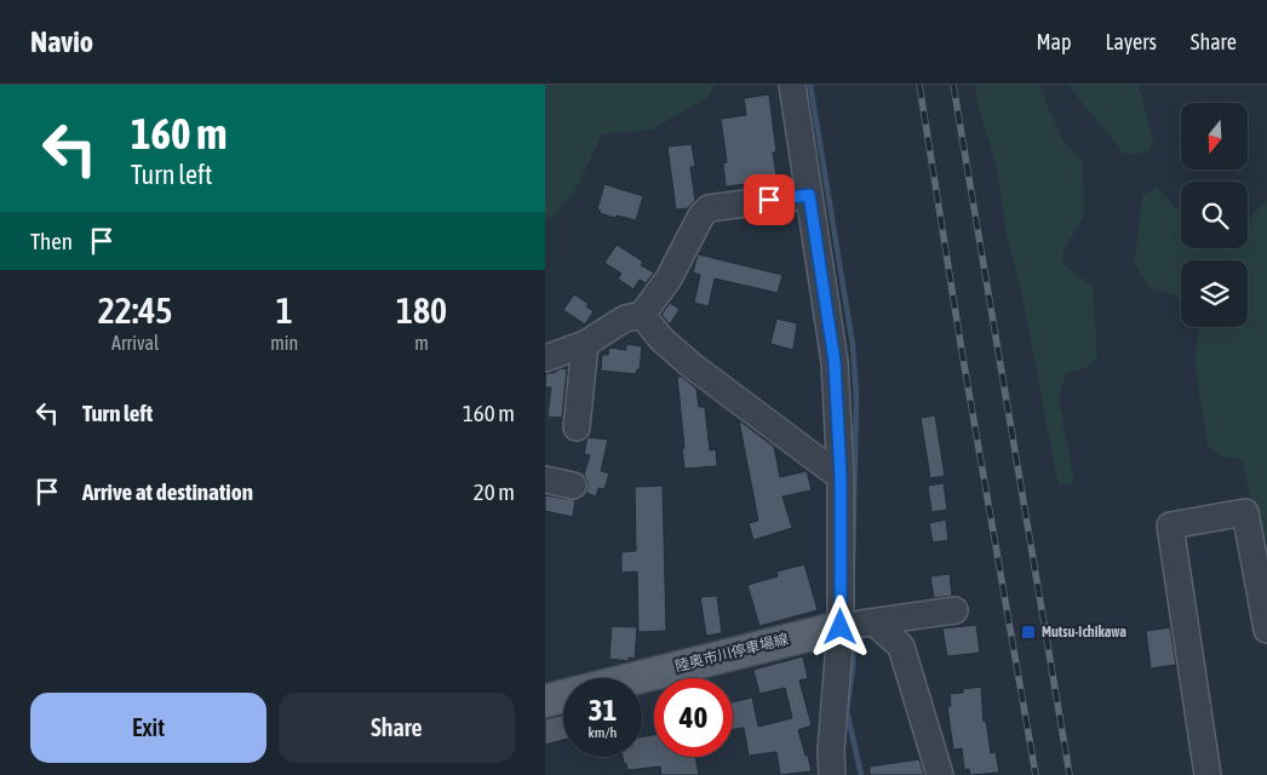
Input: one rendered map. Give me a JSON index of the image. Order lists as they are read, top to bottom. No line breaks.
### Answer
{"streets":{"main road":["陸奥市川停車場線"]},"places":{"transit":["Mutsu-Ichikawa"]},"north":"bottom","page":{"header":"Navio","nav":["Map","Layers","Share"],"turn":["160 m","Turn left"],"then":"Then","eta":["22:45","Arrival","1","min","180","m"],"list":[{"name":"Turn left","value":"160 m"},{"name":"Arrive at destination","value":"20 m"}],"speed":"31 km/h","limit":"40","buttons":["Exit","Share"]}}
